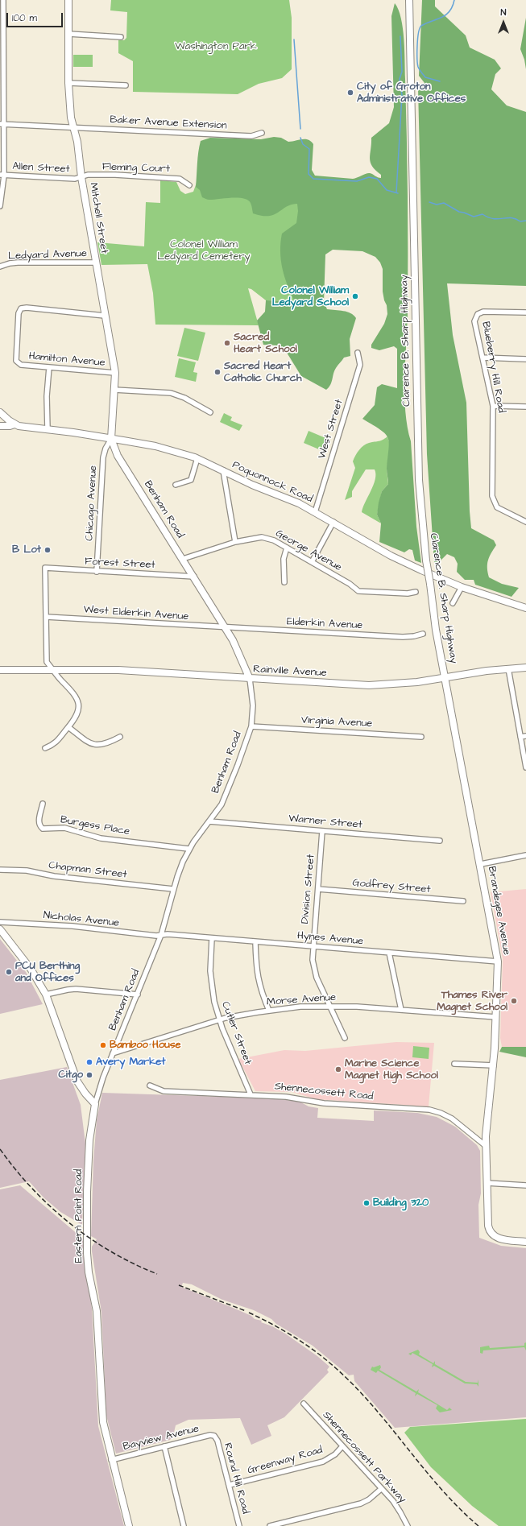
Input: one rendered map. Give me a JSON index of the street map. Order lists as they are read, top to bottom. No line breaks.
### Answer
{"streets":{"main road":["Mitchell Street","Clarence B. Sharp Highway","Poquonnock Road","Benham Road","Rainville Avenue","Brandegee Avenue","Eastern Point Road"],"street":["Baker Avenue Extension","Allen Street","Fleming Court","Ledyard Avenue","Hamilton Avenue","Blueberry Hill Road","West Street","Chicago Avenue","George Avenue","Forest Street","West Elderkin Avenue","Elderkin Avenue","Virginia Avenue","Warner Street","Burgess Place","Chapman Street","Godfrey Street","Division Street","Nicholas Avenue","Hynes Avenue","Morse Avenue","Cutler Street","Shennecossett Road","Bayview Avenue","Shennecossett Parkway","Greenway Road","Round Hill Road"]},"crossings":[["Baker Avenue Extension","Mitchell Street"],["Allen Street","Fleming Court"],["Allen Street","Mitchell Street"],["Fleming Court","Mitchell Street"],["Mitchell Street","Ledyard Avenue"],["Mitchell Street","Hamilton Avenue"],["Mitchell Street","Poquonnock Road"],["Mitchell Street","Chicago Avenue"],["Mitchell Street","Benham Road"],["Clarence B. Sharp Highway","Rainville Avenue"],["Clarence B. Sharp Highway","Brandegee Avenue"],["West Street","Poquonnock Road"],["Poquonnock Road","Chicago Avenue"],["Poquonnock Road","Benham Road"],["Chicago Avenue","Benham Road"],["Chicago Avenue","Forest Street"],["Benham Road","George Avenue"],["Benham Road","Forest Street"],["Benham Road","West Elderkin Avenue"],["Benham Road","Elderkin Avenue"],["Benham Road","Rainville Avenue"],["Benham Road","Virginia Avenue"],["Benham Road","Warner Street"],["Benham Road","Burgess Place"],["Benham Road","Chapman Street"],["Benham Road","Nicholas Avenue"],["Benham Road","Hynes Avenue"],["Benham Road","Morse Avenue"],["Benham Road","Eastern Point Road"],["Forest Street","West Elderkin Avenue"],["West Elderkin Avenue","Elderkin Avenue"],["Rainville Avenue","Brandegee Avenue"],["Warner Street","Division Street"],["Godfrey Street","Division Street"],["Division Street","Hynes Avenue"],["Division Street","Morse Avenue"],["Brandegee Avenue","Hynes Avenue"],["Brandegee Avenue","Morse Avenue"],["Brandegee Avenue","Shennecossett Road"],["Nicholas Avenue","Hynes Avenue"],["Hynes Avenue","Cutler Street"],["Morse Avenue","Cutler Street"],["Cutler Street","Shennecossett Road"],["Eastern Point Road","Bayview Avenue"],["Bayview Avenue","Round Hill Road"],["Shennecossett Parkway","Greenway Road"],["Greenway Road","Round Hill Road"]],"parks":["Washington Park","Colonel William Ledyard Cemetery"],"places":["City of Groton Administrative Offices","Colonel William Ledyard School","Sacred Heart School","Sacred Heart Catholic Church","B Lot","PCU Berthing and Offices","Thames River Magnet School","Bamboo House","Avery Market","Marine Science Magnet High School","Citgo","Building 320"],"scale_bar":"100 m","north":"top"}
